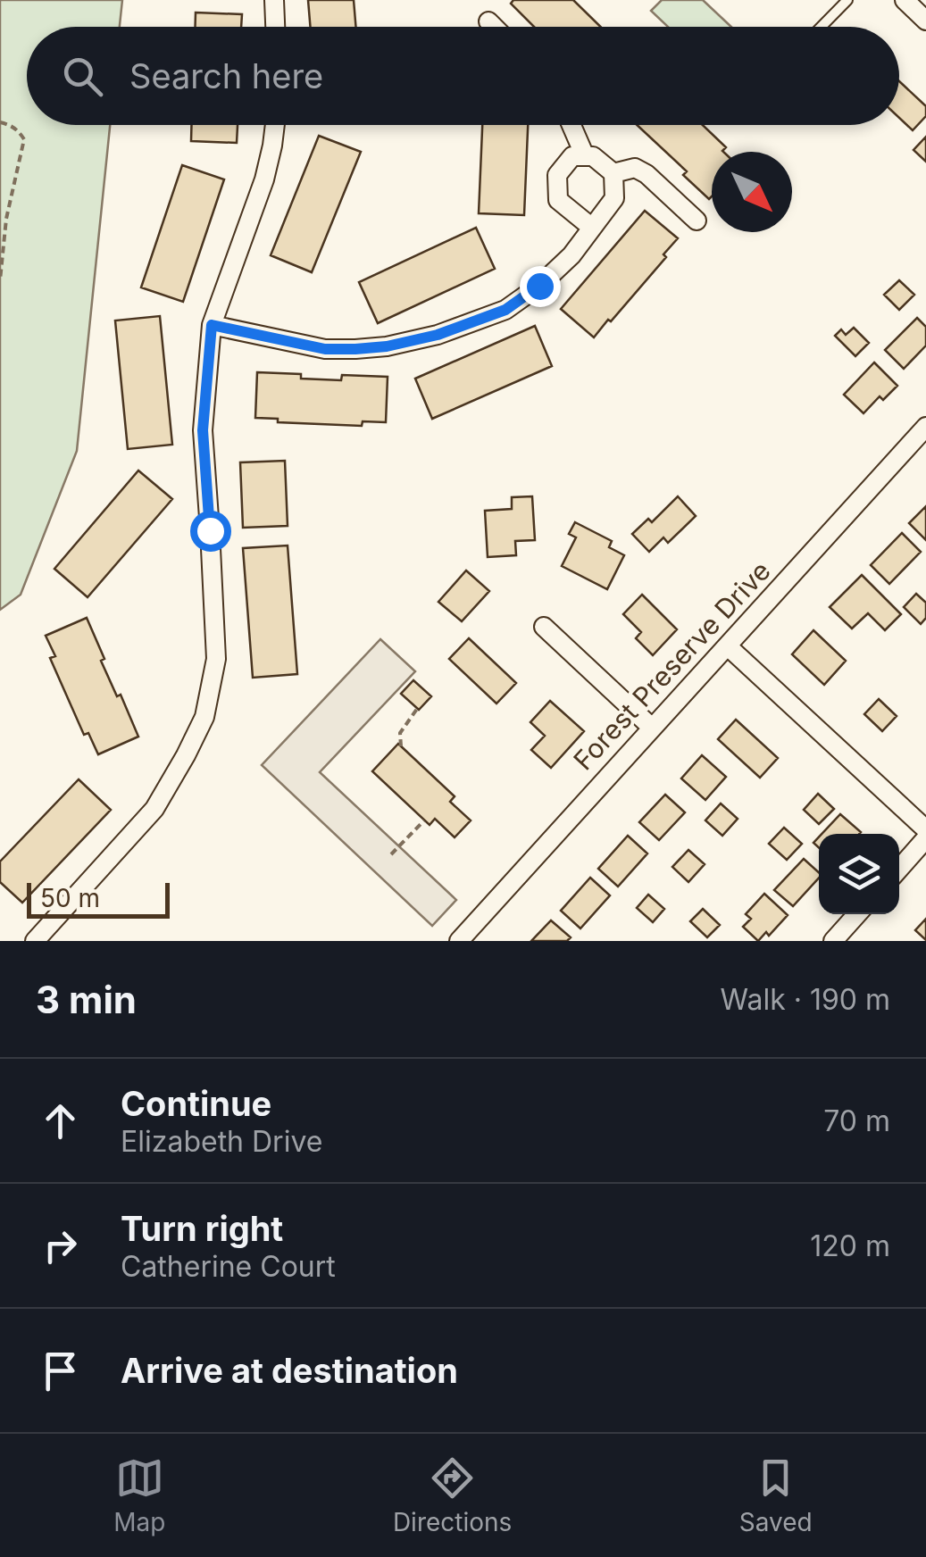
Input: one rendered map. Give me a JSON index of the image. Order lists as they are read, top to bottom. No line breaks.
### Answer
{"streets":{"street":["Forest Preserve Drive"]},"scale_bar":"50 m","north":"bottom right","page":{"search":"Search here","scale":"50 m","heading":["3 min","Walk · 190 m"],"list":[["Continue","Elizabeth Drive","70 m"],["Turn right","Catherine Court","120 m"],"Arrive at destination"],"nav":["Map","Directions","Saved"]}}
